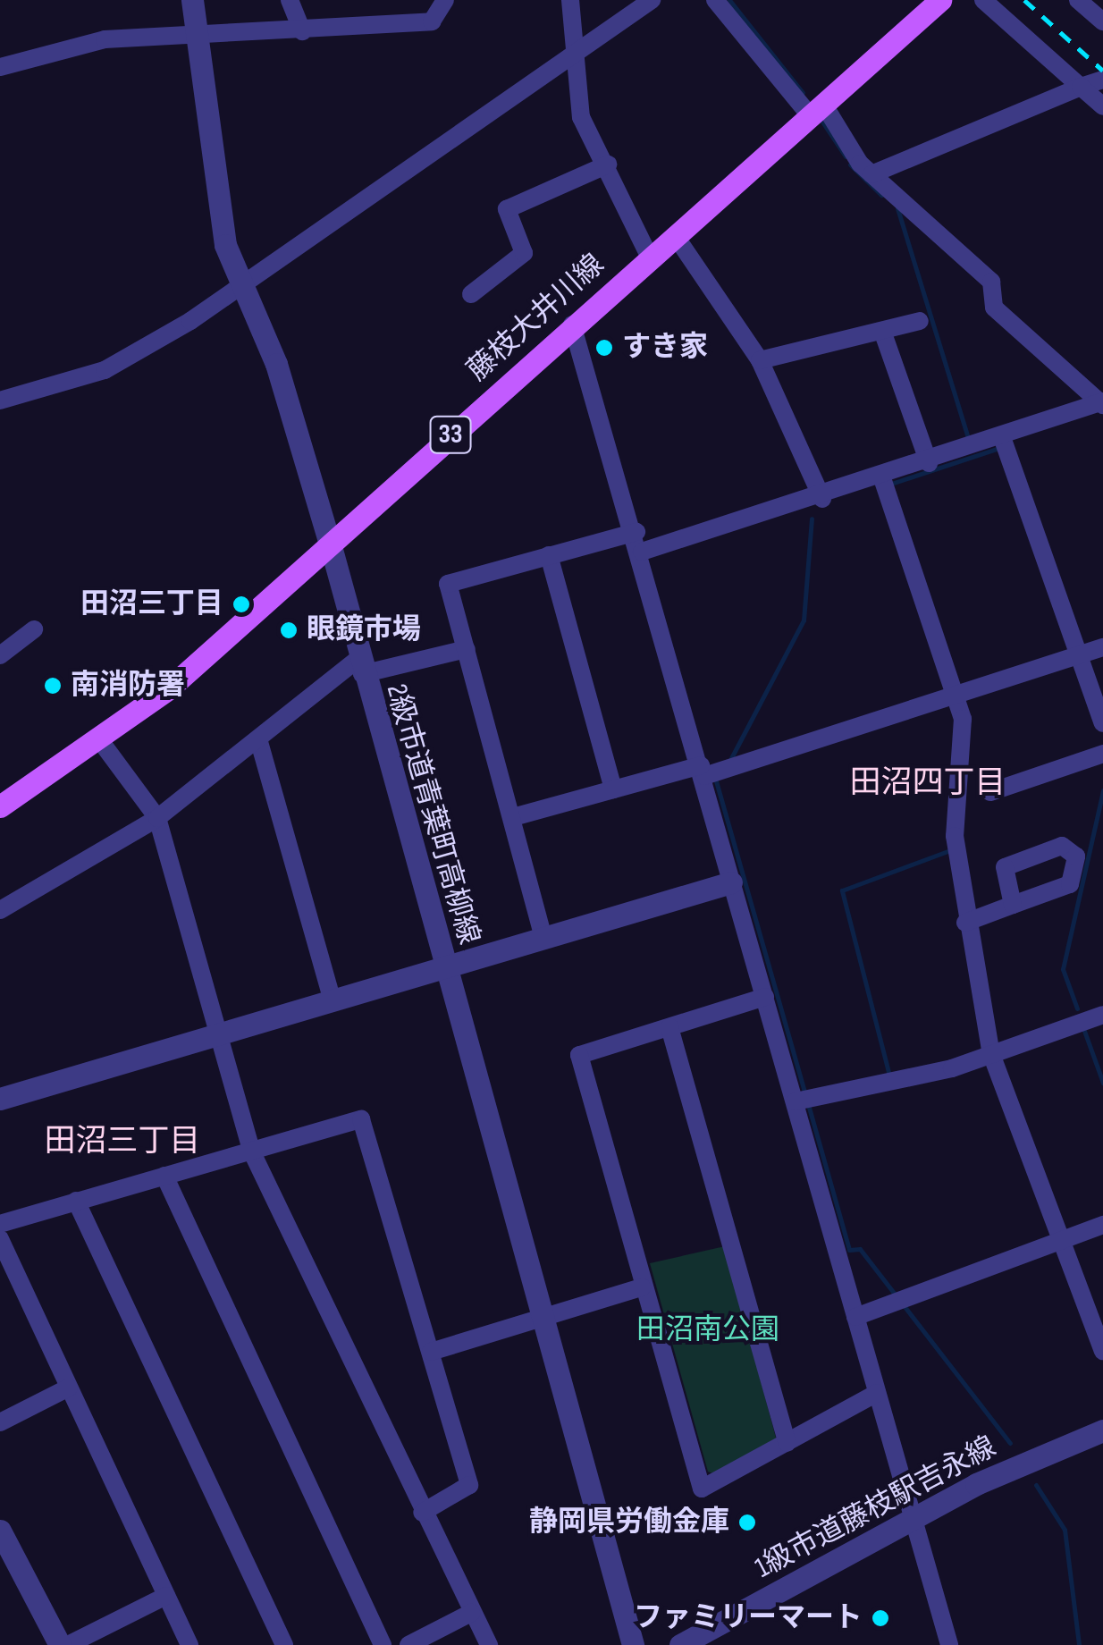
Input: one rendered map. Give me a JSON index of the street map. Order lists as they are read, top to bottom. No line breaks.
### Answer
{"streets":{"main road":["藤枝大井川線","33"],"street":["2級市道青葉町高柳線","1級市道藤枝駅吉永線"]},"crossings":[["藤枝大井川線","2級市道青葉町高柳線"]],"districts":["田沼四丁目","田沼三丁目"],"parks":["田沼南公園"],"places":["すき家","田沼三丁目","眼鏡市場","南消防署","静岡県労働金庫","ファミリーマート"]}
